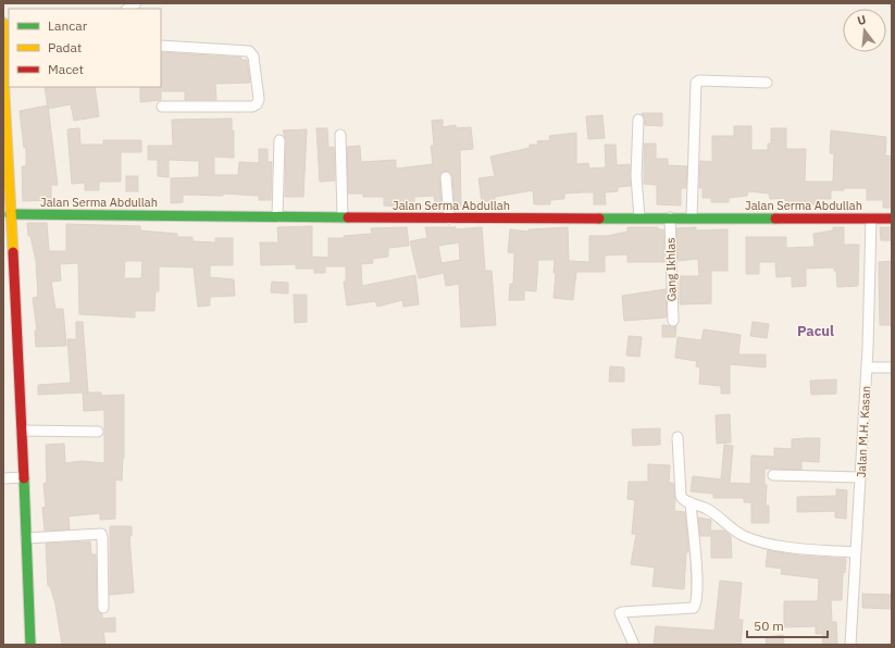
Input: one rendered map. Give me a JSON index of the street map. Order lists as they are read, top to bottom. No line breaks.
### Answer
{"streets":{"main road":["Jalan Serma Abdullah"],"street":["Gang Ikhlas","Jalan M.H. Kasan"]},"crossings":[["Jalan Serma Abdullah","Gang Ikhlas"],["Jalan Serma Abdullah","Jalan M.H. Kasan"]],"districts":["Pacul"],"legend":["Lancar","Padat","Macet"],"scale_bar":"50 m","north":"top"}
